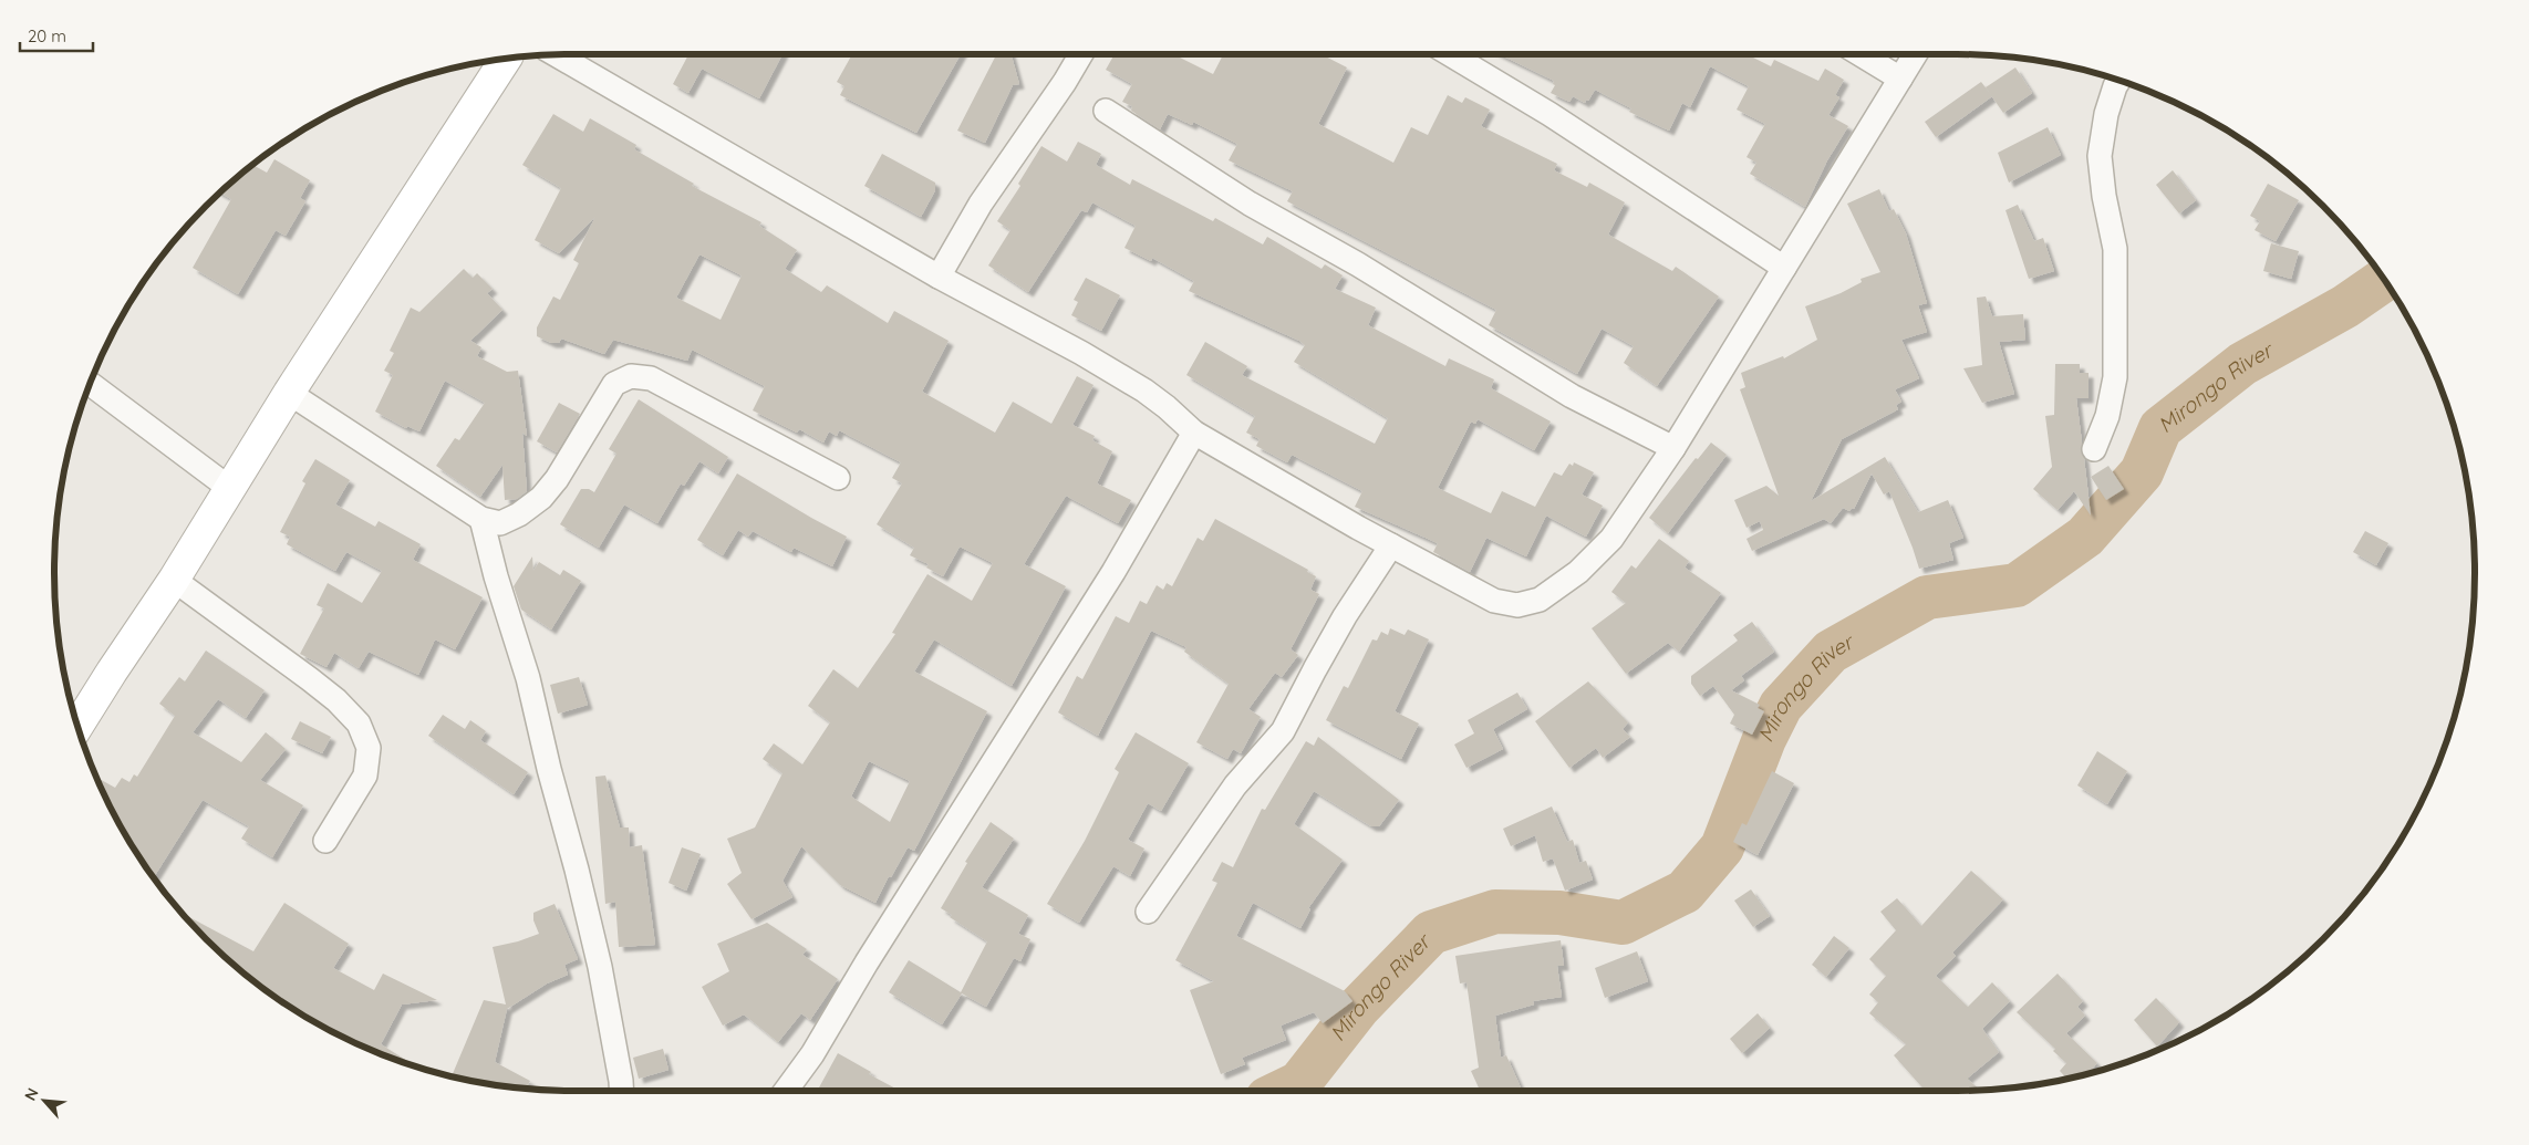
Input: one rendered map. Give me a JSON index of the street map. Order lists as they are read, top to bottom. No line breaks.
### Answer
{"water":["Mirongo River"],"scale_bar":"20 m","north":"top left"}
